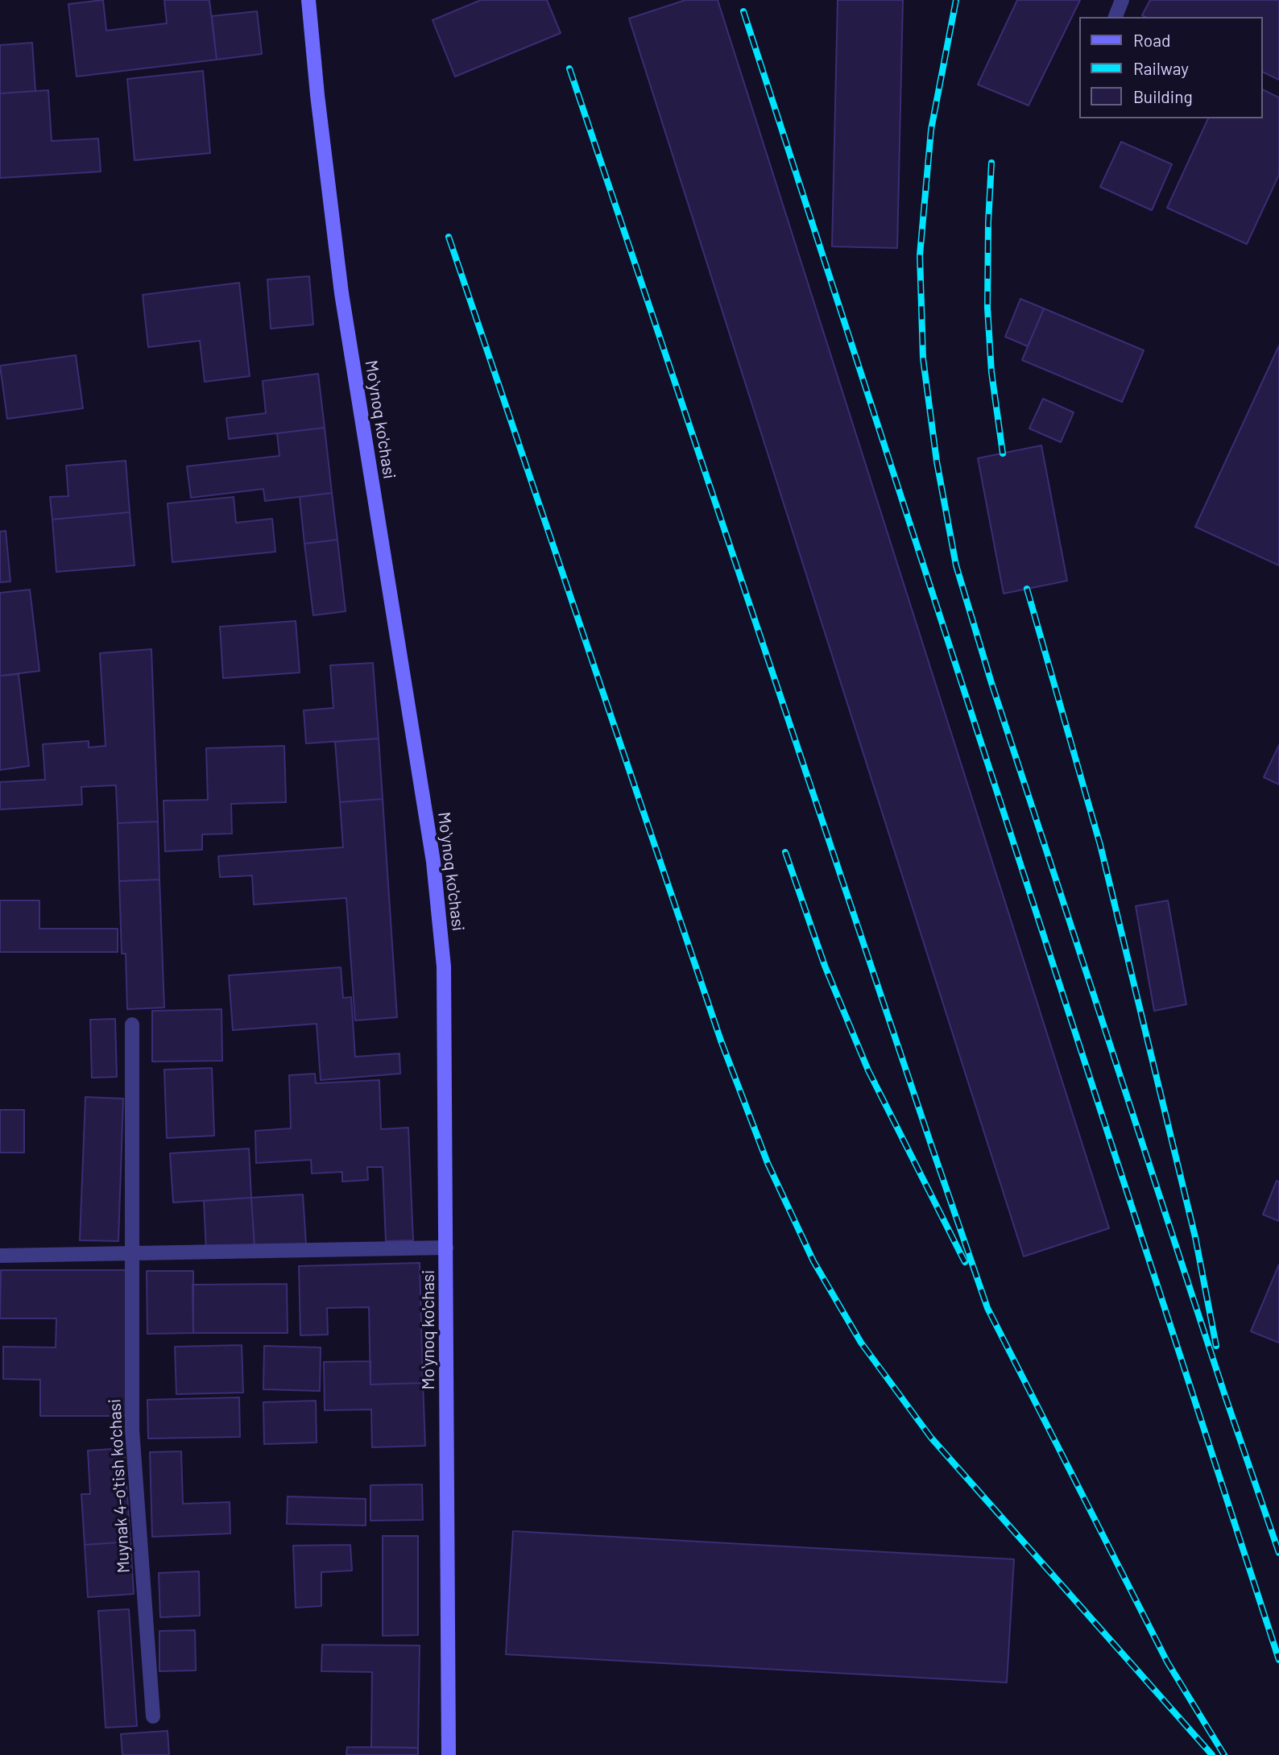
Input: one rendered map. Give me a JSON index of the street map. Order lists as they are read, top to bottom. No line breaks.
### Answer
{"streets":{"street":["Moʻynoq ko'chasi","Muynak 4-o'tish ko'chasi"]},"legend":["Road","Railway","Building"]}
